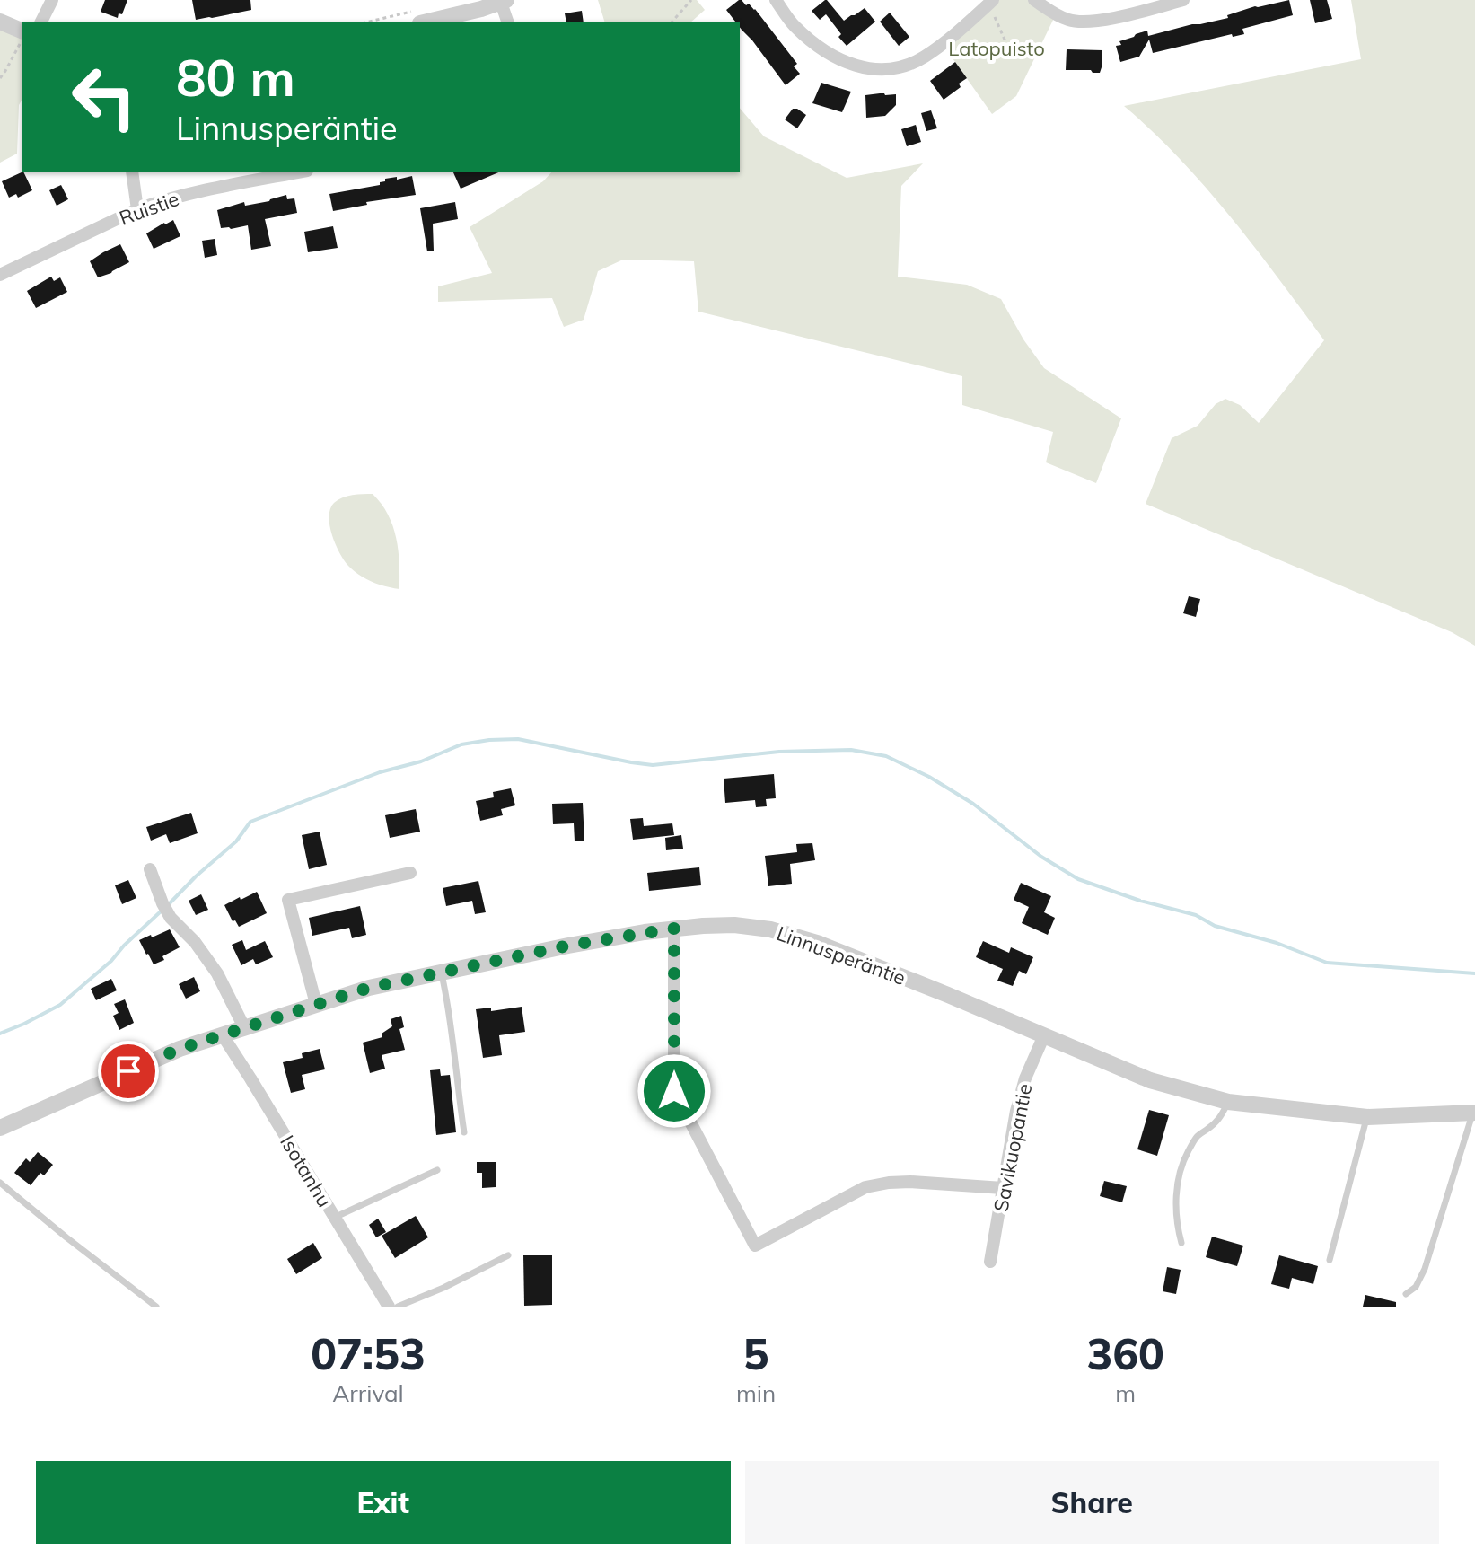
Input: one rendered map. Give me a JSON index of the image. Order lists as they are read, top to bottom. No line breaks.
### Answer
{"streets":{"street":["Ruistie","Linnusperäntie","Savikuopantie","Isotanhu"]},"crossings":[["Linnusperäntie","Savikuopantie"],["Linnusperäntie","Isotanhu"]],"parks":["Latopuisto"],"page":{"turn":["80 m","Linnusperäntie"],"eta":["07:53","Arrival","5","min","360","m"],"buttons":["Exit","Share"]}}
